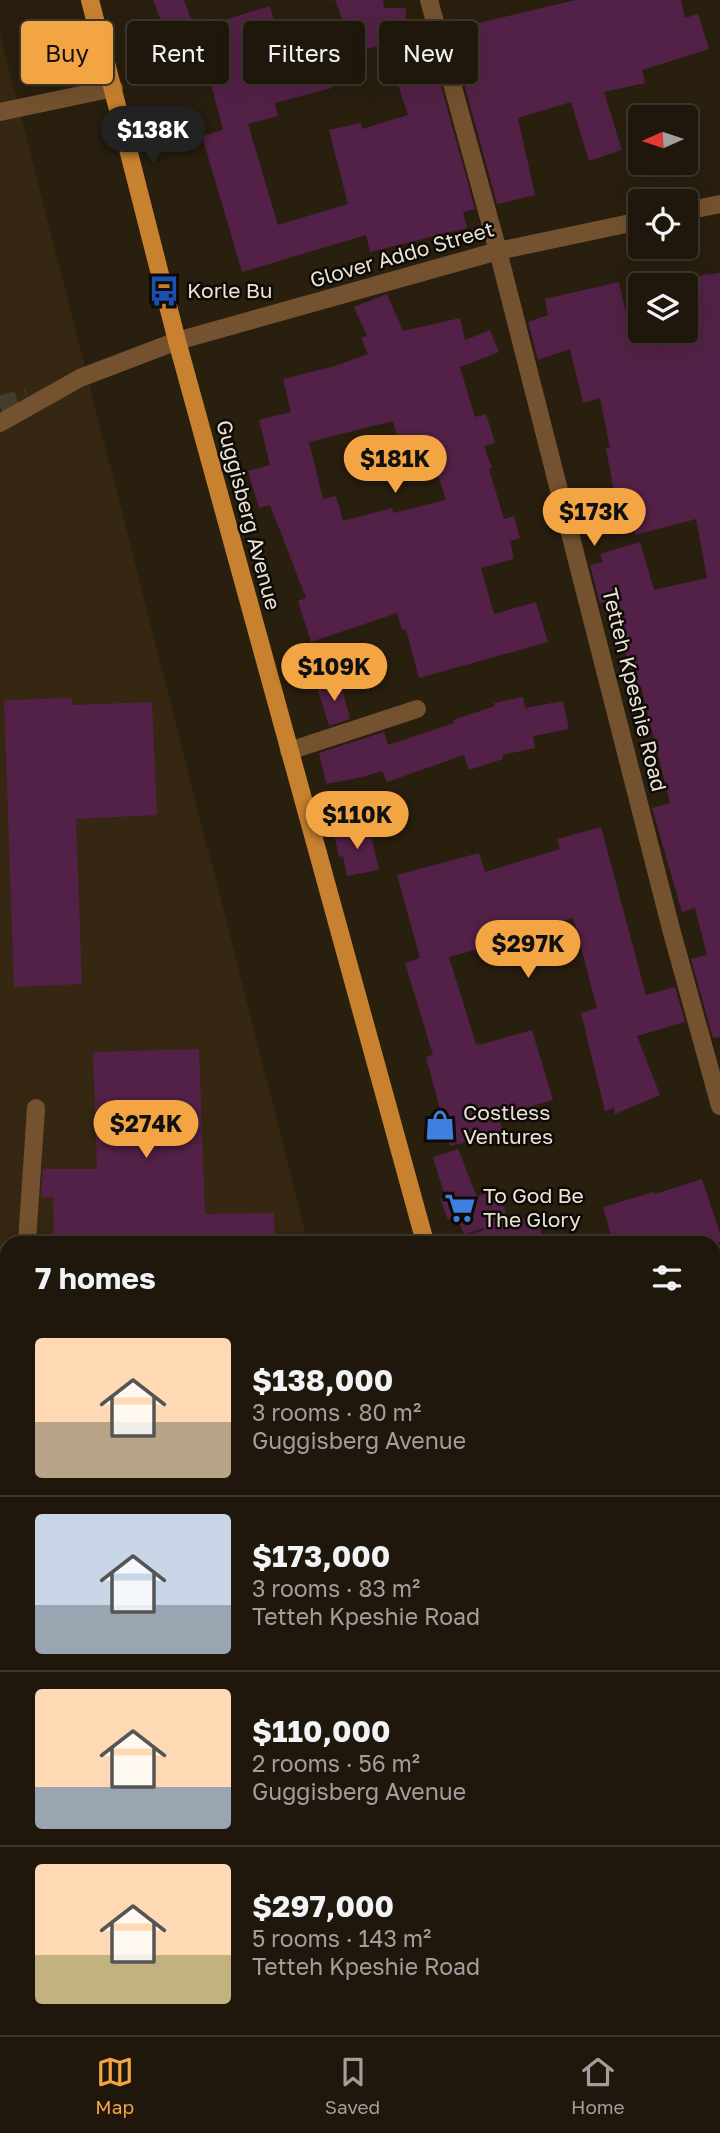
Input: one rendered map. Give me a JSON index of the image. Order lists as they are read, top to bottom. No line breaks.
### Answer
{"streets":{"main road":["Guggisberg Avenue"],"street":["Glover Addo Street","Tetteh Kpeshie Road"]},"crossings":[["Glover Addo Street","Guggisberg Avenue"],["Glover Addo Street","Tetteh Kpeshie Road"]],"places":{"bus stop":["Korle Bu"],"shop":["Costless Ventures"],"supermarket":["To God Be The Glory"]},"north":"left","page":{"chip":["Buy","Rent","Filters","New"],"price":["$138K","$181K","$173K","$109K","$110K","$297K","$274K"],"heading":"7 homes","list":[{"name":"$138,000","note":"3 rooms · 80 m² · Guggisberg Avenue"},{"name":"$173,000","note":"3 rooms · 83 m² · Tetteh Kpeshie Road"},{"name":"$110,000","note":"2 rooms · 56 m² · Guggisberg Avenue"},{"name":"$297,000","note":"5 rooms · 143 m² · Tetteh Kpeshie Road"}],"tabs":["Map","Saved","Home"]}}
